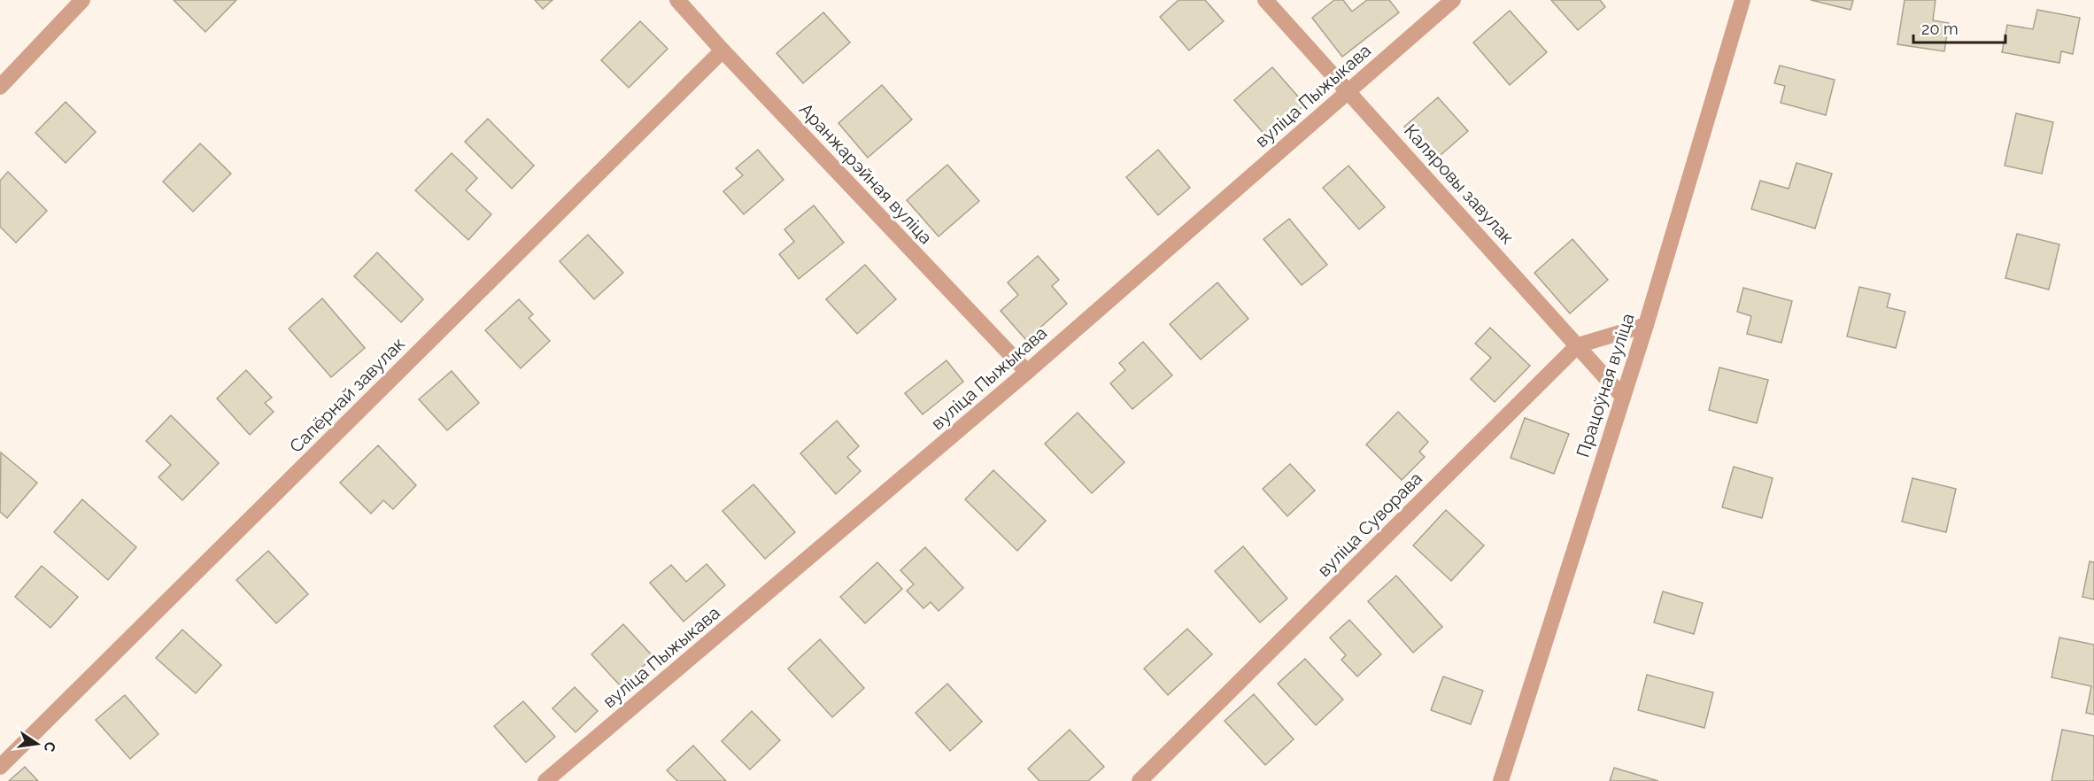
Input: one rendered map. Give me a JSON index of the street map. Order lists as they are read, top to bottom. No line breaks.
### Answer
{"streets":{"street":["вуліца Пыжыкава","Аранжарэйная вуліца","Каляровы завулак","Працоўная вуліца","Сапёрнай завулак","вуліца Суворава"]},"crossings":[["вуліца Пыжыкава","Аранжарэйная вуліца"],["вуліца Пыжыкава","Каляровы завулак"],["Аранжарэйная вуліца","Сапёрнай завулак"],["Каляровы завулак","Працоўная вуліца"],["Каляровы завулак","вуліца Суворава"],["Працоўная вуліца","вуліца Суворава"]],"scale_bar":"20 m","north":"right"}
